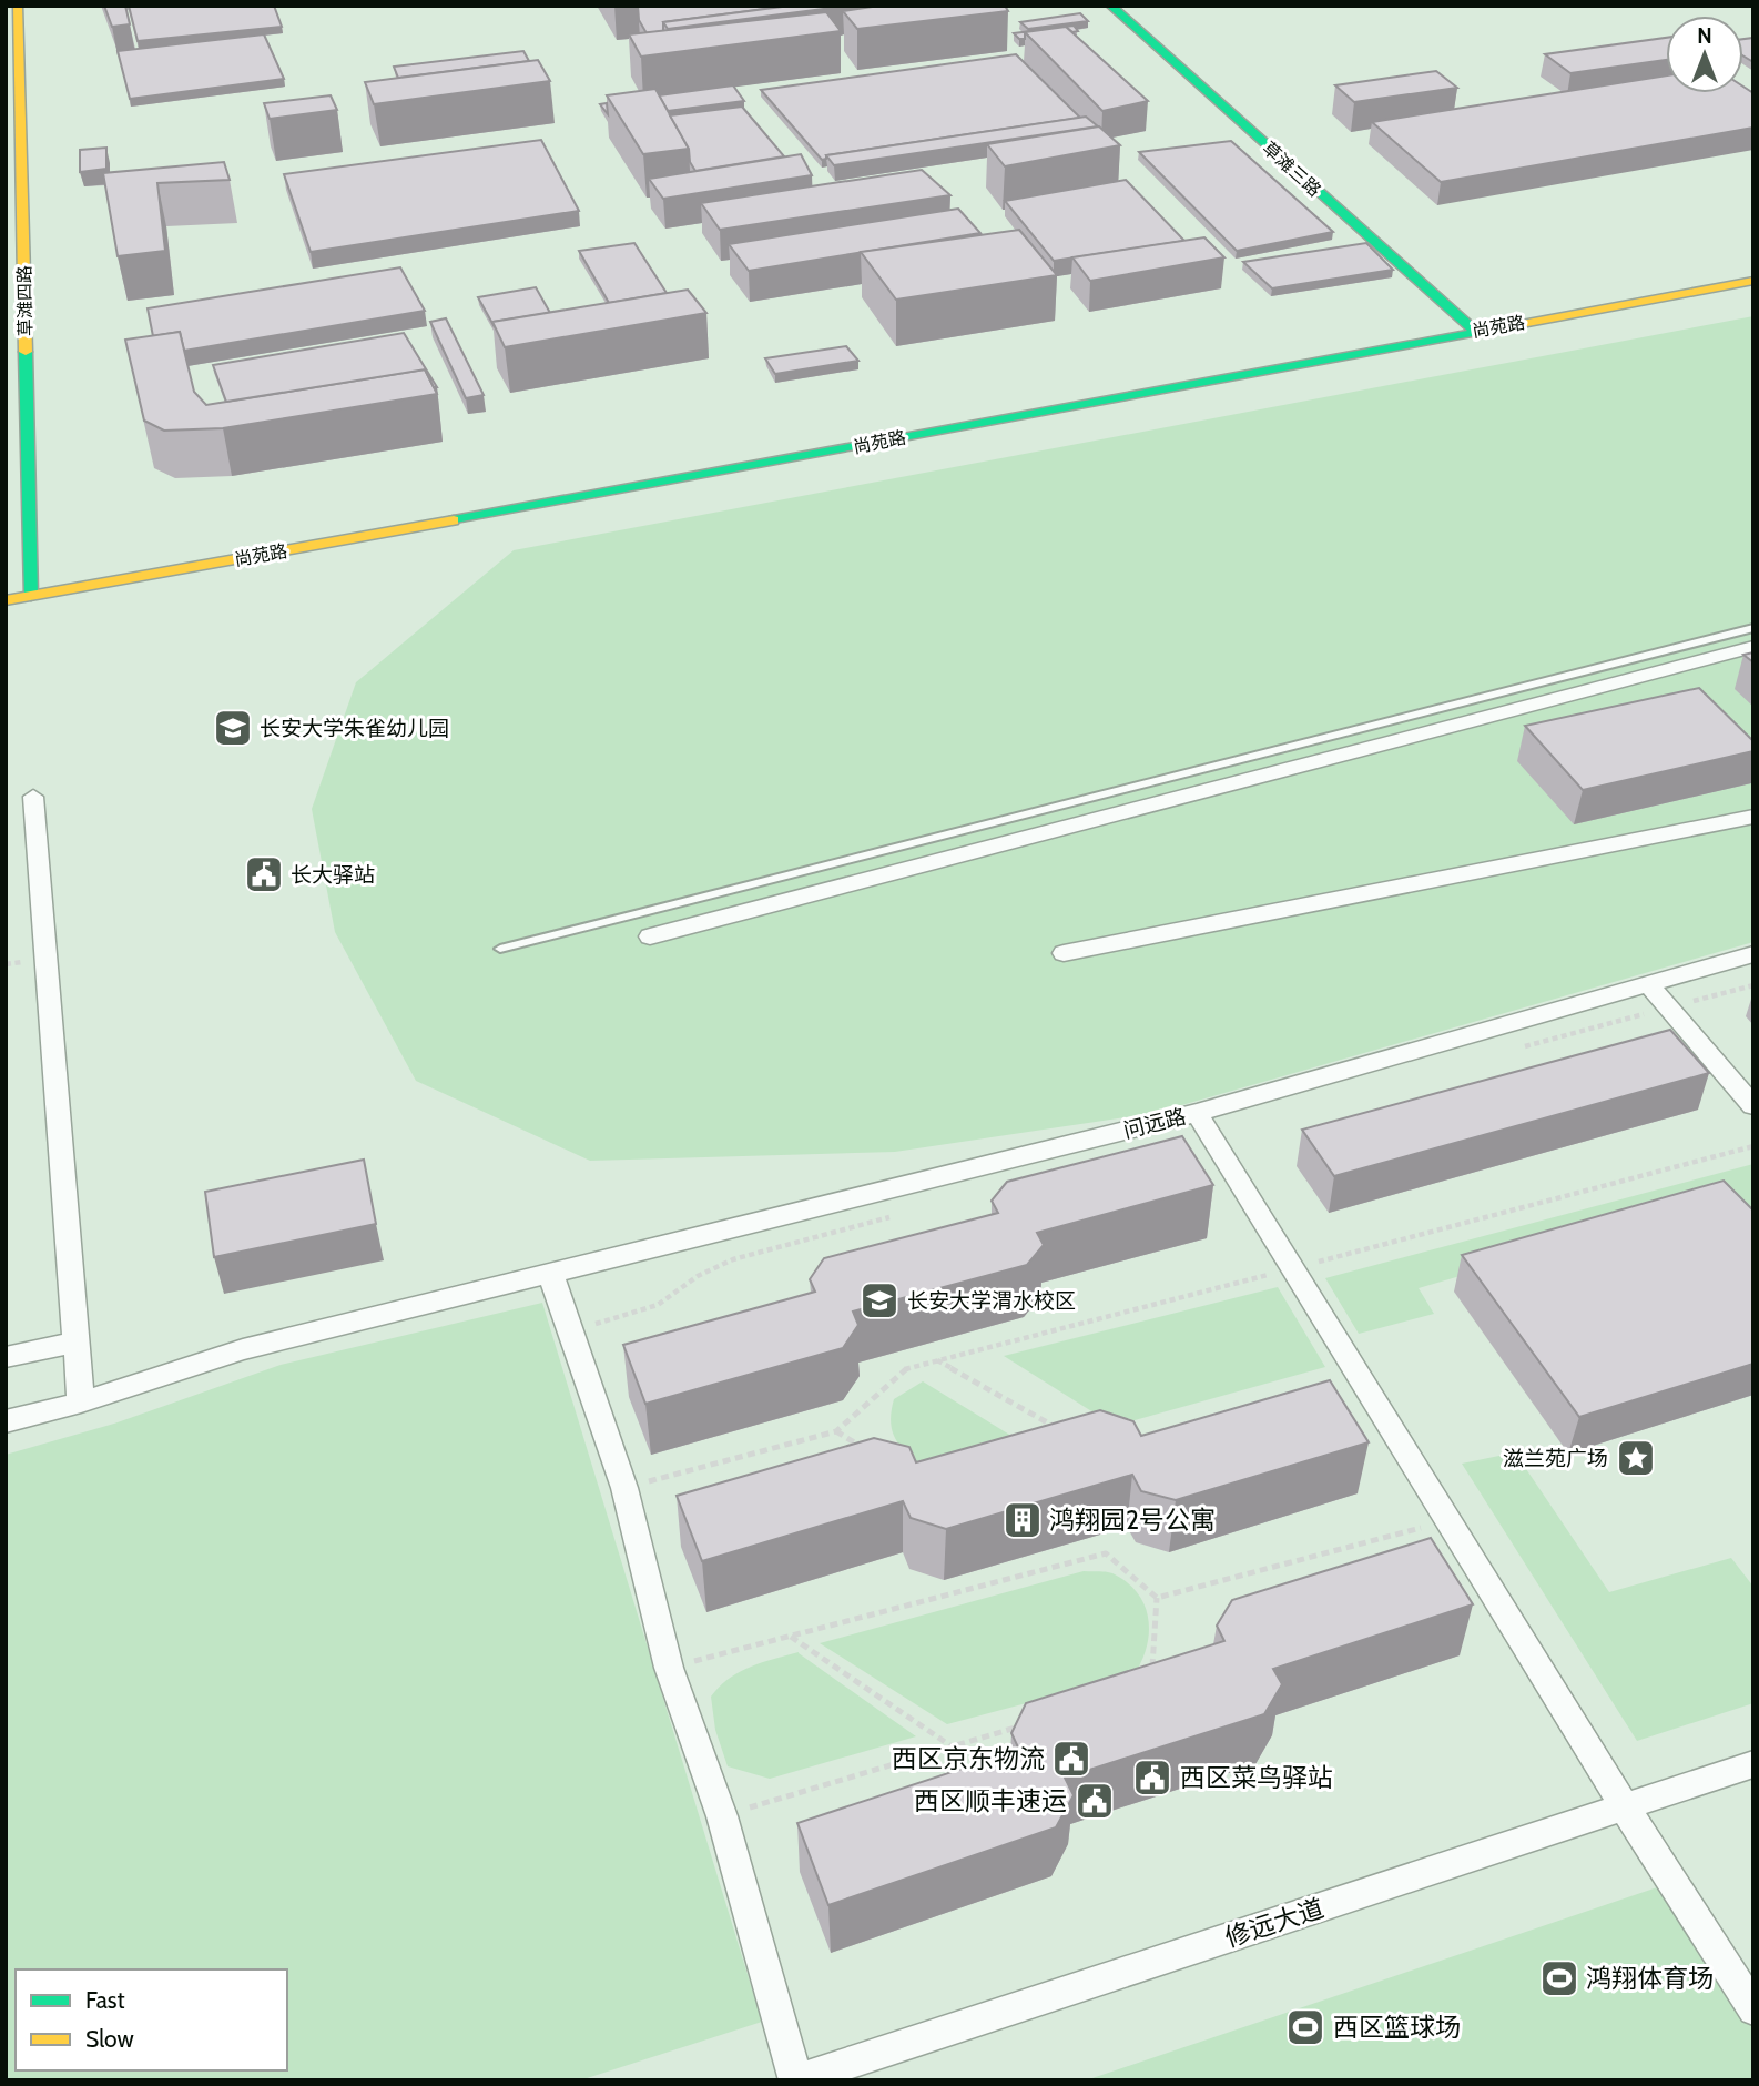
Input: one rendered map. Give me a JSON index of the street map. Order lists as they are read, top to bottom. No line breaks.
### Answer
{"streets":{"main road":["草滩三路","草滩四路","尚苑路"],"street":["问远路","修远大道"]},"crossings":[["草滩三路","尚苑路"],["草滩四路","尚苑路"]],"places":{"school or university":["长安大学朱雀幼儿园","长安大学渭水校区"],"public building":["长大驿站","西区京东物流","西区菜鸟驿站","西区顺丰速运"],"place":["滋兰苑广场"],"building":["鸿翔园2号公寓"],"sports":["鸿翔体育场","西区篮球场"]},"legend":["Fast","Slow"],"north":"top"}
